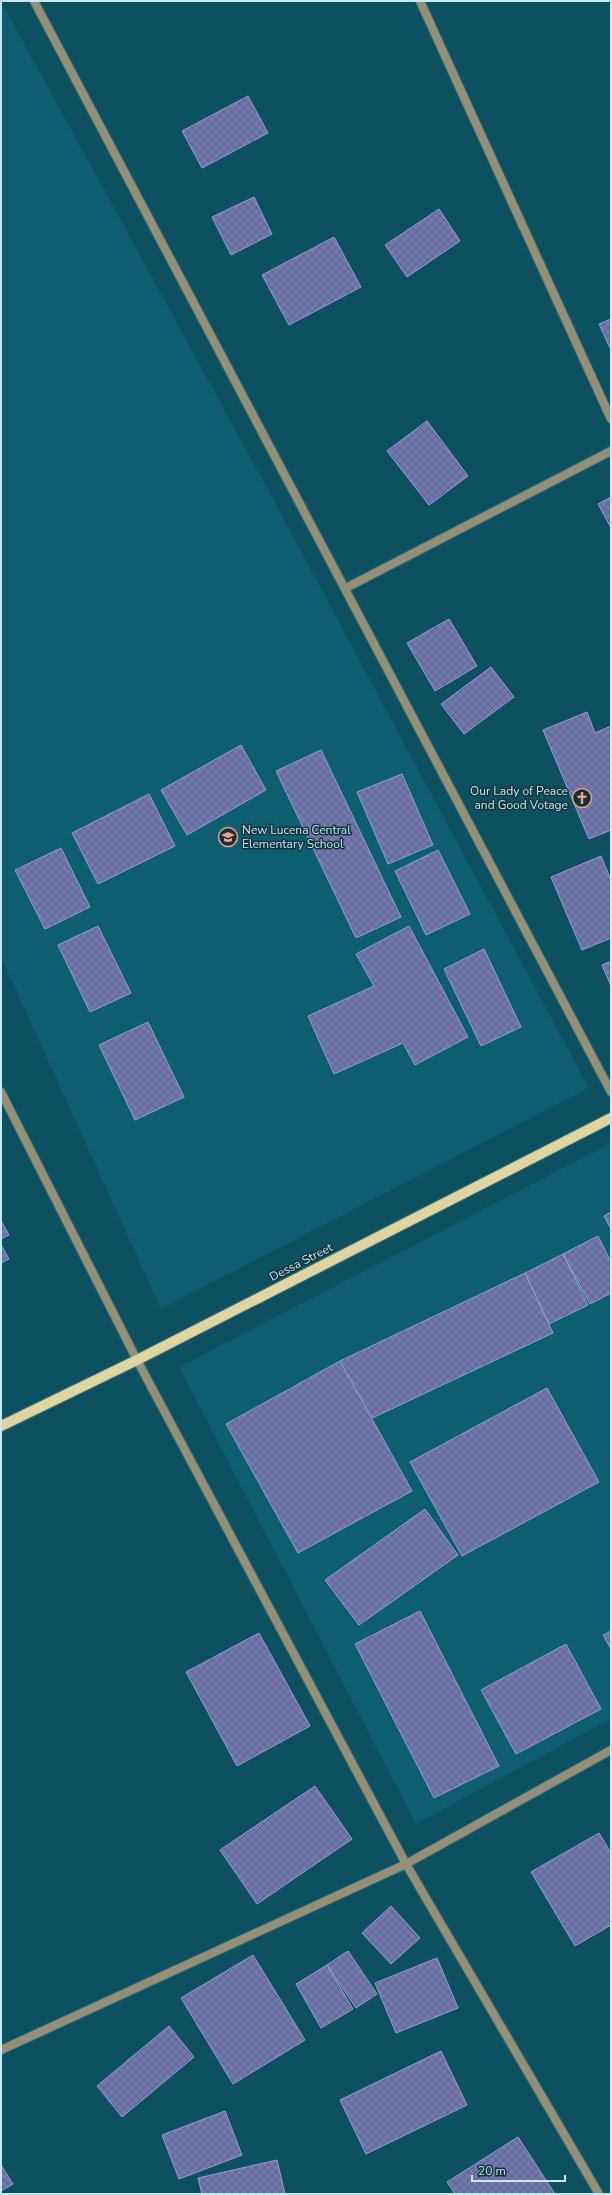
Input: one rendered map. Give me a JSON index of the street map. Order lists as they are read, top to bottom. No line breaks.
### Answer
{"streets":{"main road":["Dessa Street"]},"places":{"church":["Our Lady of Peace and Good Votage"],"school or university":["New Lucena Central Elementary School"]},"scale_bar":"20 m"}
